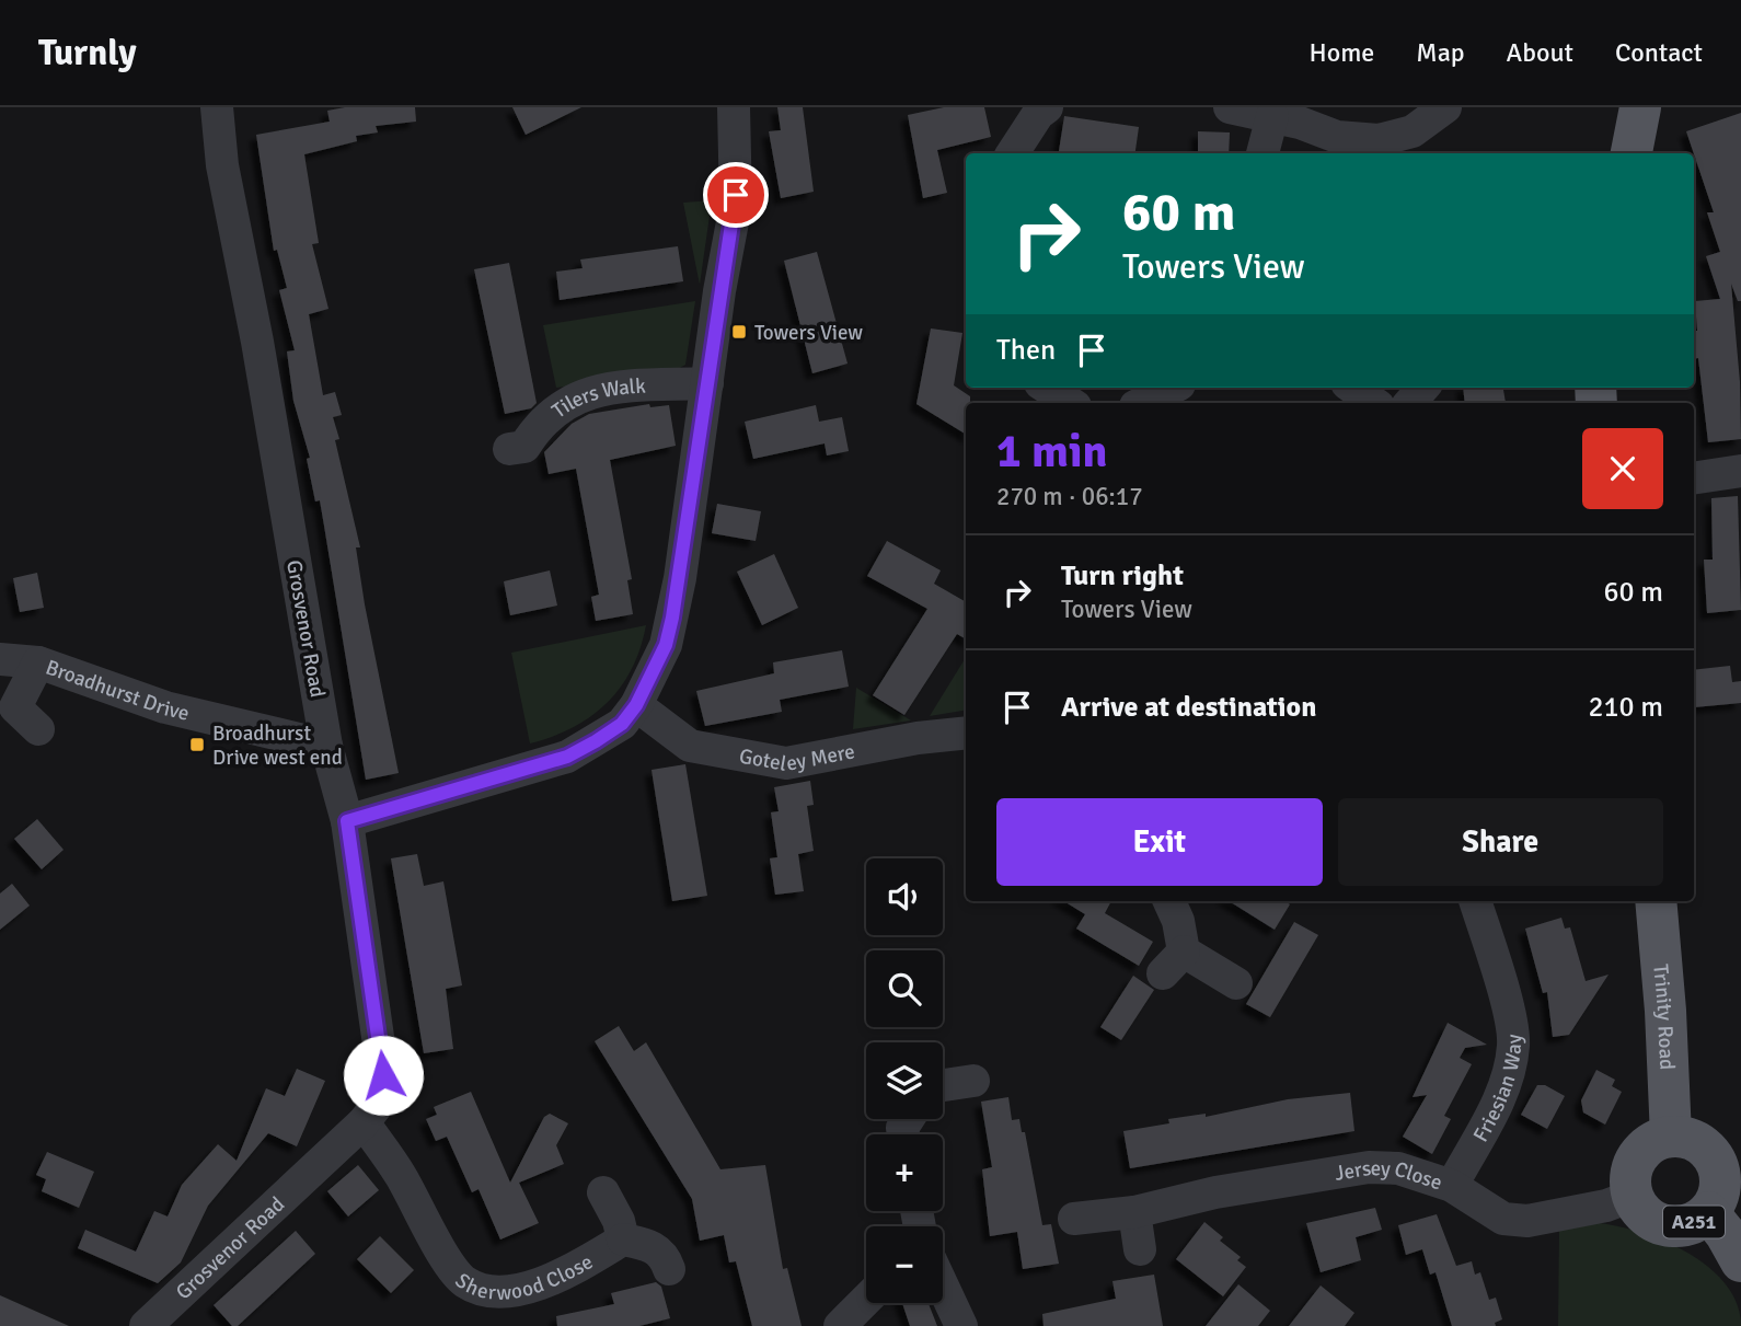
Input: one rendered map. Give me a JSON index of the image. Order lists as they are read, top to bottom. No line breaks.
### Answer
{"streets":{"main road":["Trinity Road","A251"],"street":["Tilers Walk","Grosvenor Road","Broadhurst Drive","Goteley Mere","Friesian Way","Jersey Close","Sherwood Close"]},"crossings":[["Grosvenor Road","Broadhurst Drive"],["Grosvenor Road","Sherwood Close"],["Trinity Road","Jersey Close"],["Trinity Road","A251"],["Friesian Way","Jersey Close"],["Jersey Close","A251"]],"places":{"transit":["Towers View","Broadhurst Drive west end"]},"page":{"header":"Turnly","nav":["Home","Map","About","Contact"],"turn":["60 m","Towers View"],"then":"Then","heading":["1 min","270 m · 06:17"],"list":[{"name":"Turn right","note":"Towers View","value":"60 m"},{"name":"Arrive at destination","value":"210 m"}],"buttons":["Exit","Share"],"map_buttons":["+","−"]}}
